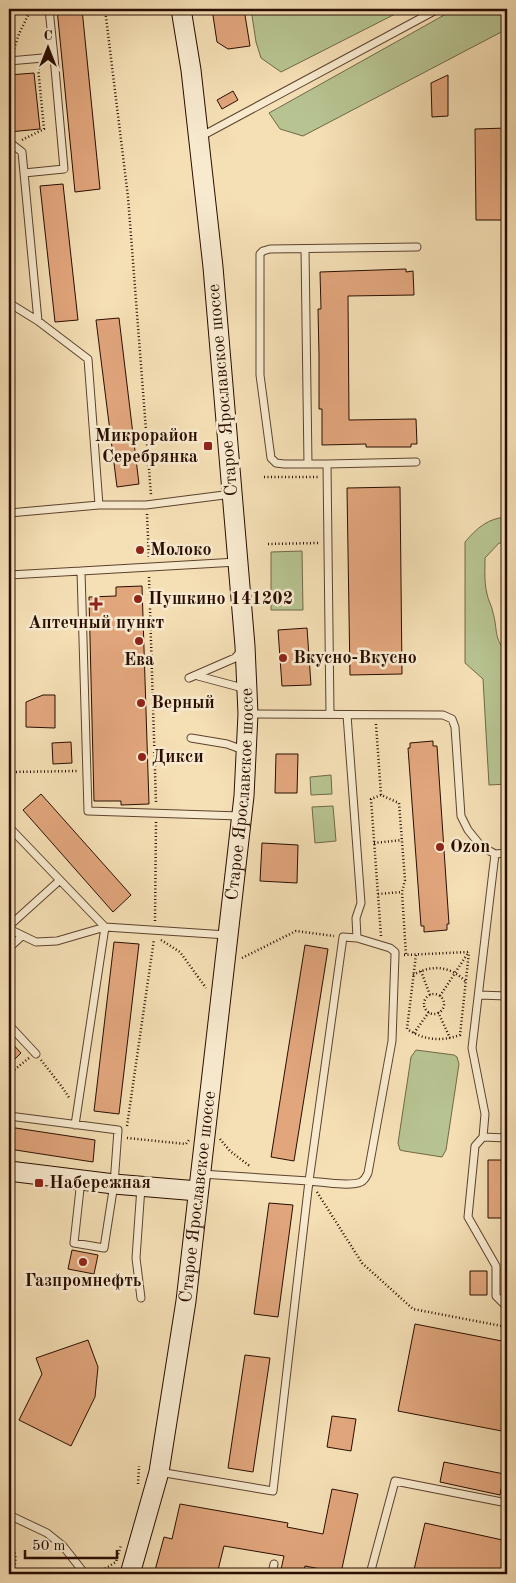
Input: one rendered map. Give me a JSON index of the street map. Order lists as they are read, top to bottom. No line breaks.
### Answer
{"streets":{"main road":["Старое Ярославское шоссе"]},"places":{"transit":["Микрорайон Серебрянка","Набережная"],"other":["Молоко","Пушкино 141202","Ева","Вкусно-Вкусно","Верный","Дикси","Ozon","Газпромнефть"],"health":["Аптечный пункт"]},"scale_bar":"50 m","north":"top"}
